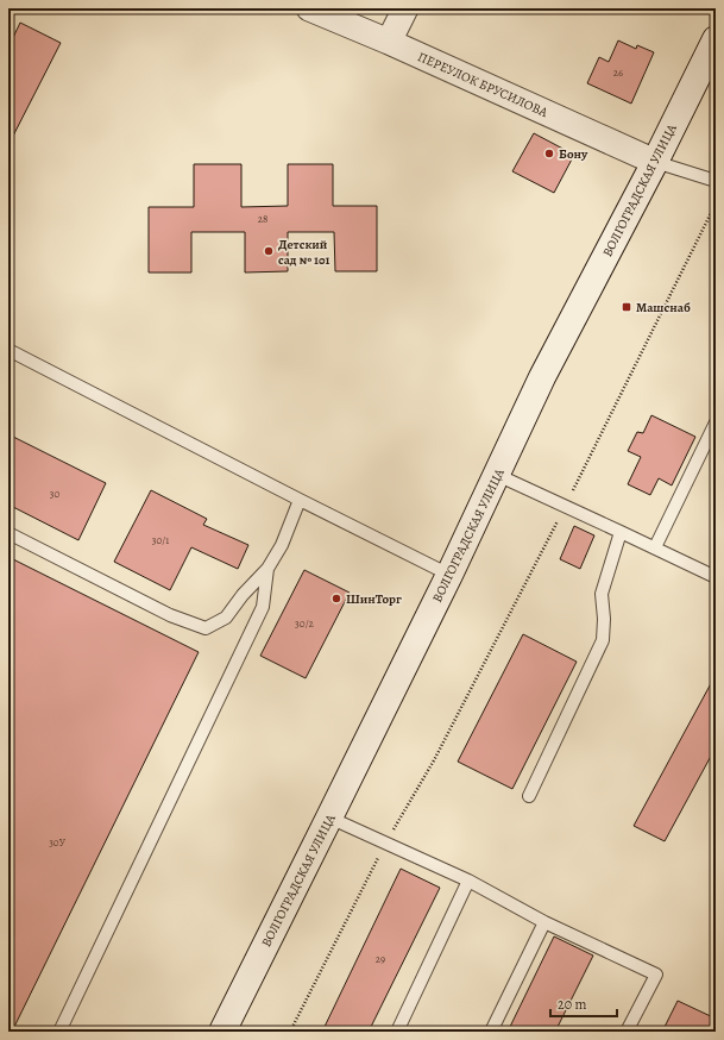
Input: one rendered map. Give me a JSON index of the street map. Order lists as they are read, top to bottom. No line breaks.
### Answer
{"streets":{"main road":["ВОЛГОГРАДСКАЯ УЛИЦА"],"street":["ПЕРЕУЛОК БРУСИЛОВА"]},"crossings":[["ПЕРЕУЛОК БРУСИЛОВА","ВОЛГОГРАДСКАЯ УЛИЦА"]],"places":{"other":["Бону","Детский сад № 101","ШинТорг"],"transit":["Машснаб"]},"house_numbers":["26","28","30","30/1","30/2","30У","29"],"scale_bar":"20 m"}
